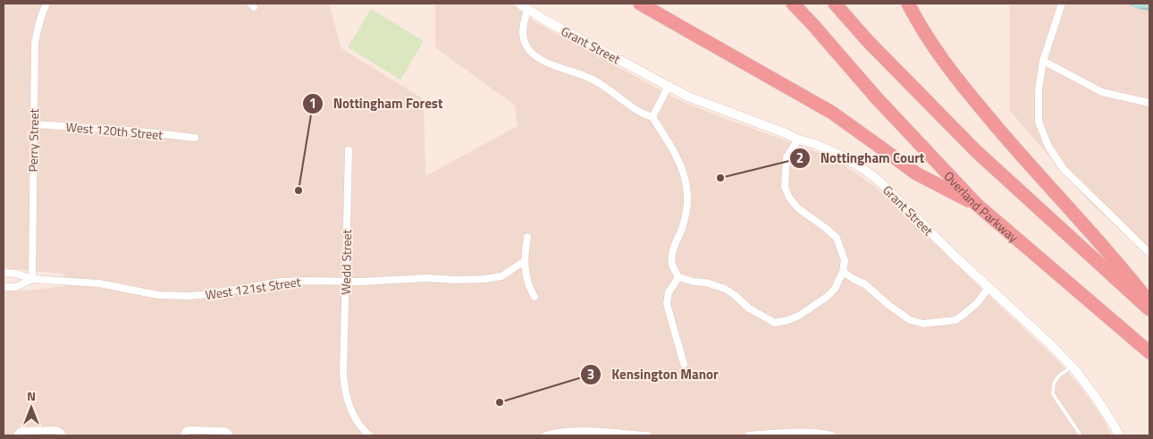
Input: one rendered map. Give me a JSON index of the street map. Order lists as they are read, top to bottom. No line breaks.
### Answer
{"streets":{"highway":["Overland Parkway"],"street":["Grant Street","West 120th Street","Perry Street","Wedd Street","West 121st Street"]},"crossings":[["West 120th Street","Perry Street"],["Perry Street","West 121st Street"],["Wedd Street","West 121st Street"]],"places":["Nottingham Court","Nottingham Forest","Kensington Manor"],"north":"top"}
